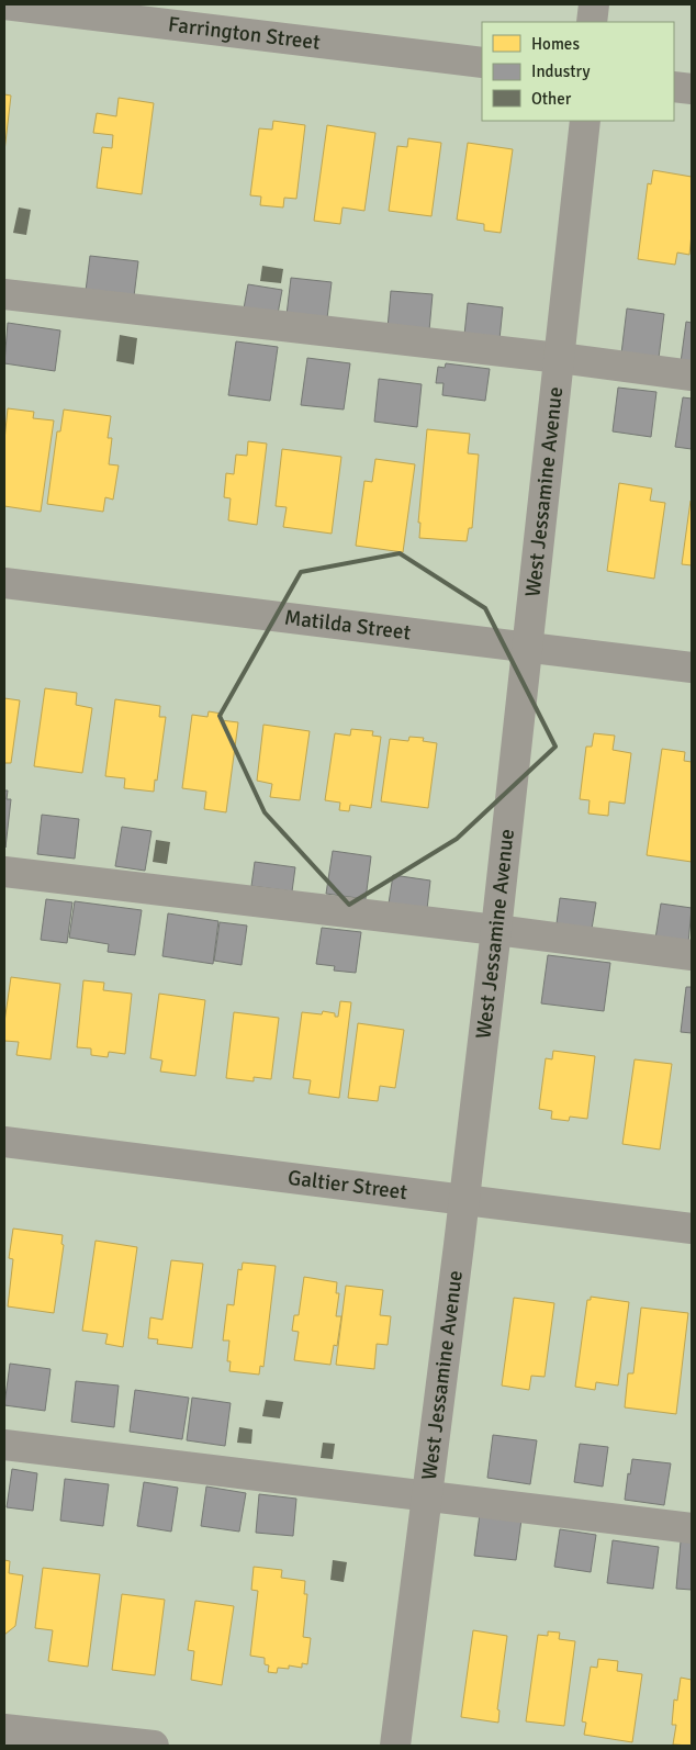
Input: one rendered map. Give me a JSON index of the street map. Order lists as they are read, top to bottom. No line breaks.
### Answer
{"streets":{"street":["Farrington Street","West Jessamine Avenue","Matilda Street","Galtier Street"]},"crossings":[["West Jessamine Avenue","Matilda Street"],["West Jessamine Avenue","Galtier Street"]],"legend":["Homes","Industry","Other"]}
